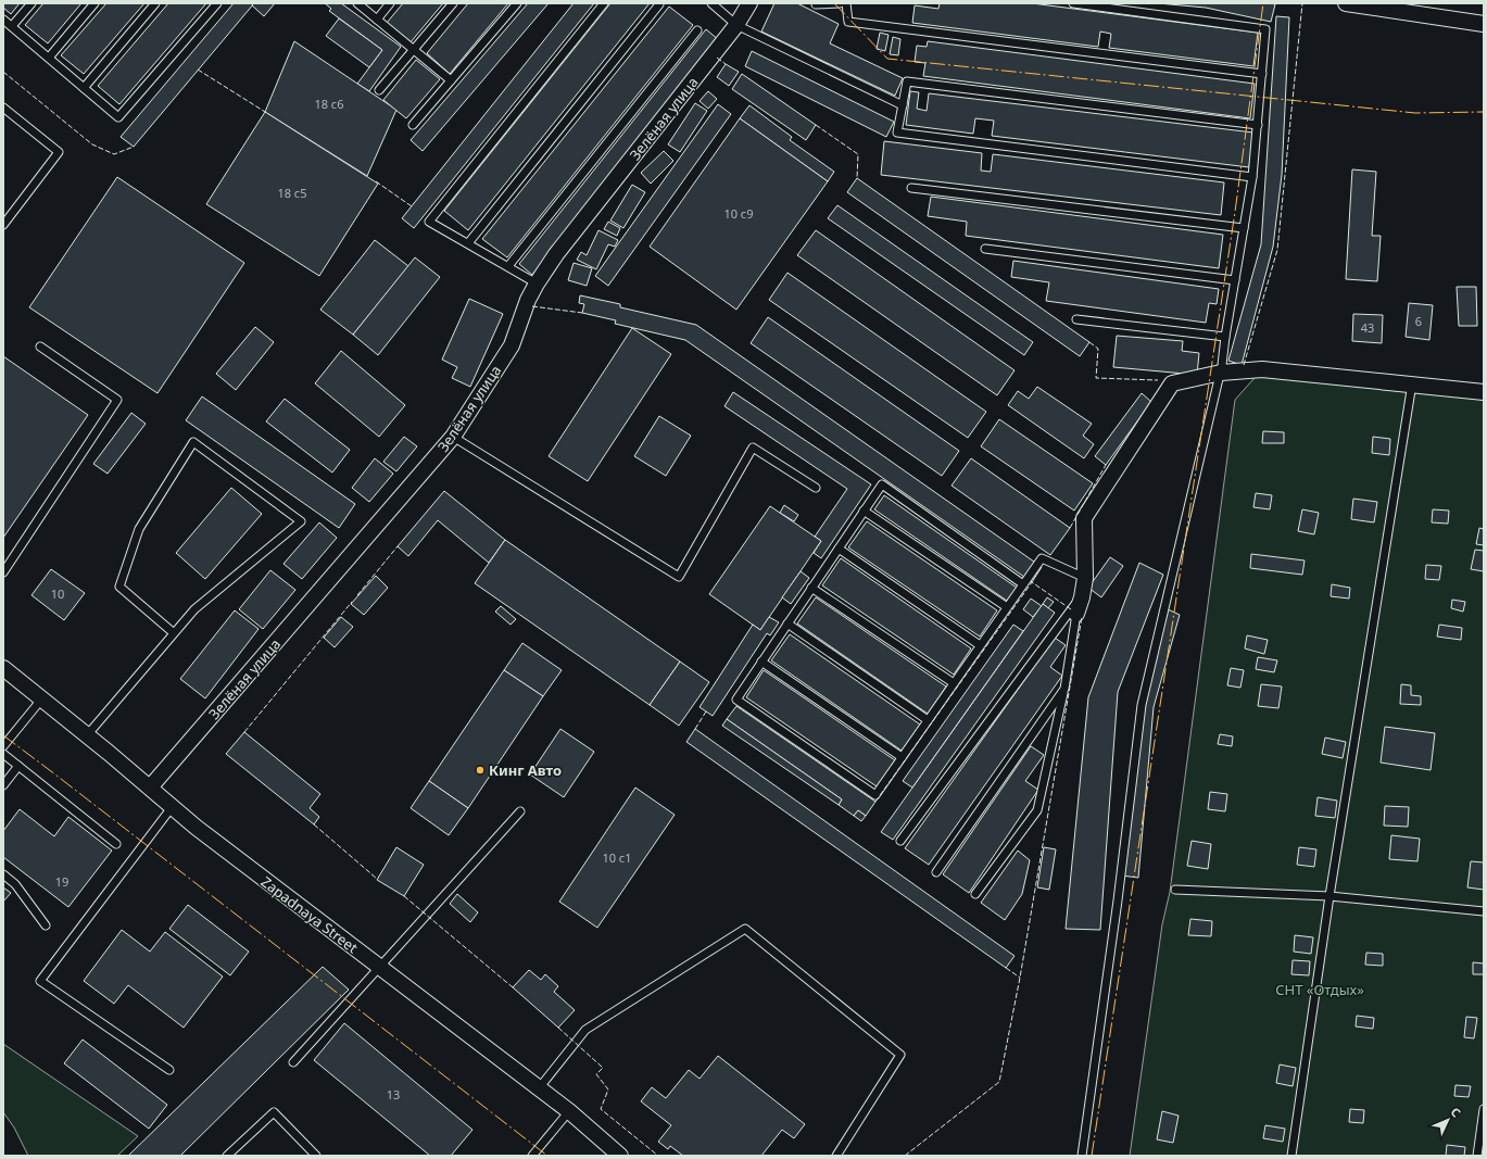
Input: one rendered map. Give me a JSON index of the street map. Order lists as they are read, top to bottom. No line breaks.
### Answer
{"streets":{"street":["Зелёная улица","Zapadnaya Street"]},"crossings":[["Зелёная улица","Zapadnaya Street"]],"parks":["СНТ «Отдых»"],"places":["Кинг Авто"],"house_numbers":["18 с6","18 с5","10 с9","6","43","10","10 с1","19","13"],"north":"top right"}
